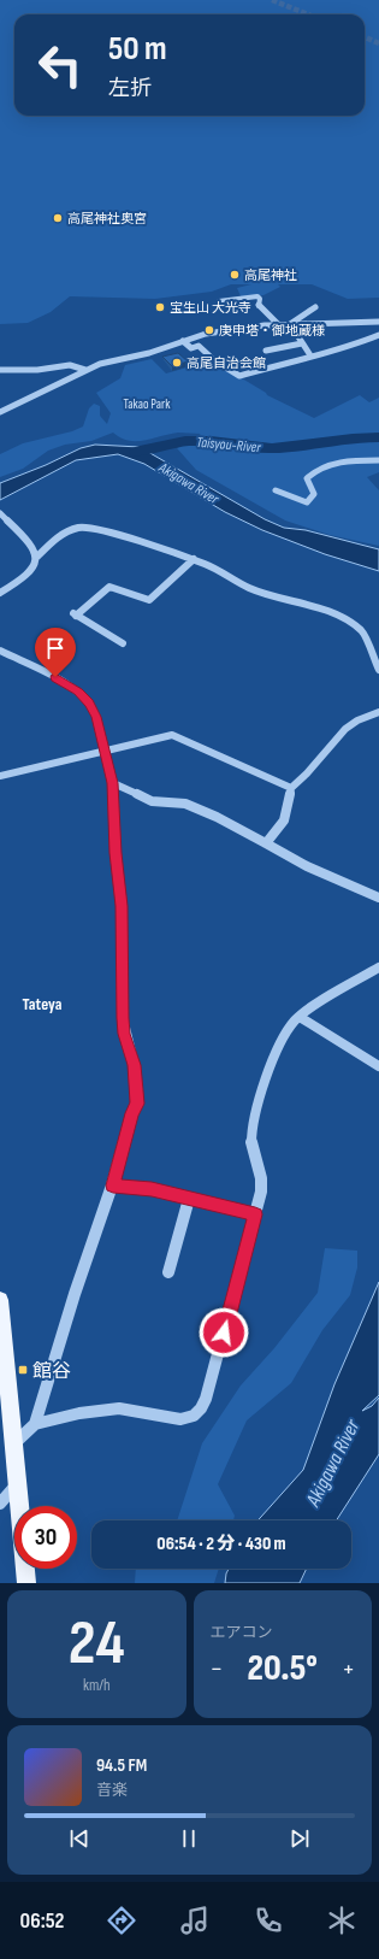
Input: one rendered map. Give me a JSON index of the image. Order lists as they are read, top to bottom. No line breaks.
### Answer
{"districts":["Tateya"],"water":["Taisyou-River","Akigawa River"],"parks":["Takao Park"],"places":{"other":["高尾神社奥宮","高尾神社","宝生山 大光寺","庚申塔・御地蔵様","高尾自治会館"],"transit":["館谷"]},"page":{"turn":["50 m","左折"],"limit":"30","trip":"06:54 · 2 分 · 430 m","tile":[["24","km/h"],"エアコン"],"heat":["−","20.5°","+"],"song":["94.5 FM","音楽"],"tabs":"06:52"}}
